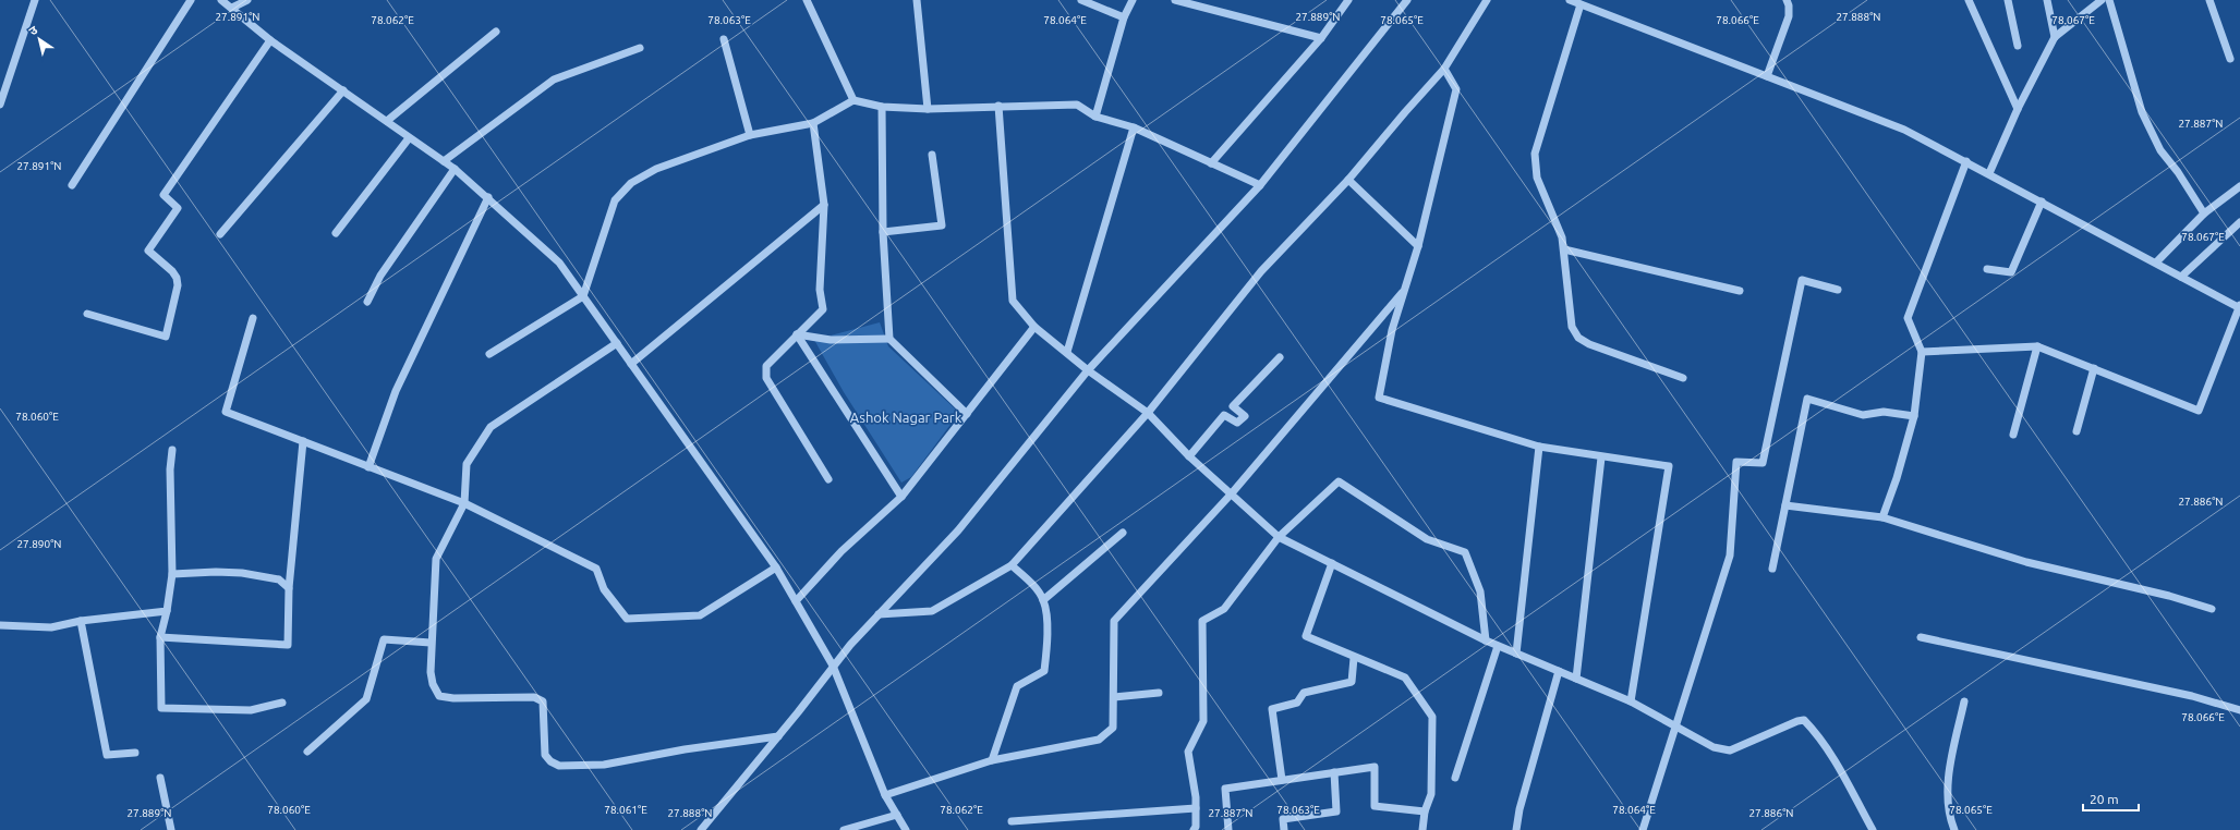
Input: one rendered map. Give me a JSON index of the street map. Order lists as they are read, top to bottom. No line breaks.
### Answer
{"parks":["Ashok Nagar Park"],"scale_bar":"20 m","north":"top left","coordinates":["27.889°N","27.888°N","27.891°N","78.062°E","78.063°E","78.064°E","78.065°E","78.066°E","78.067°E","27.887°N","78.060°E","27.886°N","27.890°N","78.061°E"]}
